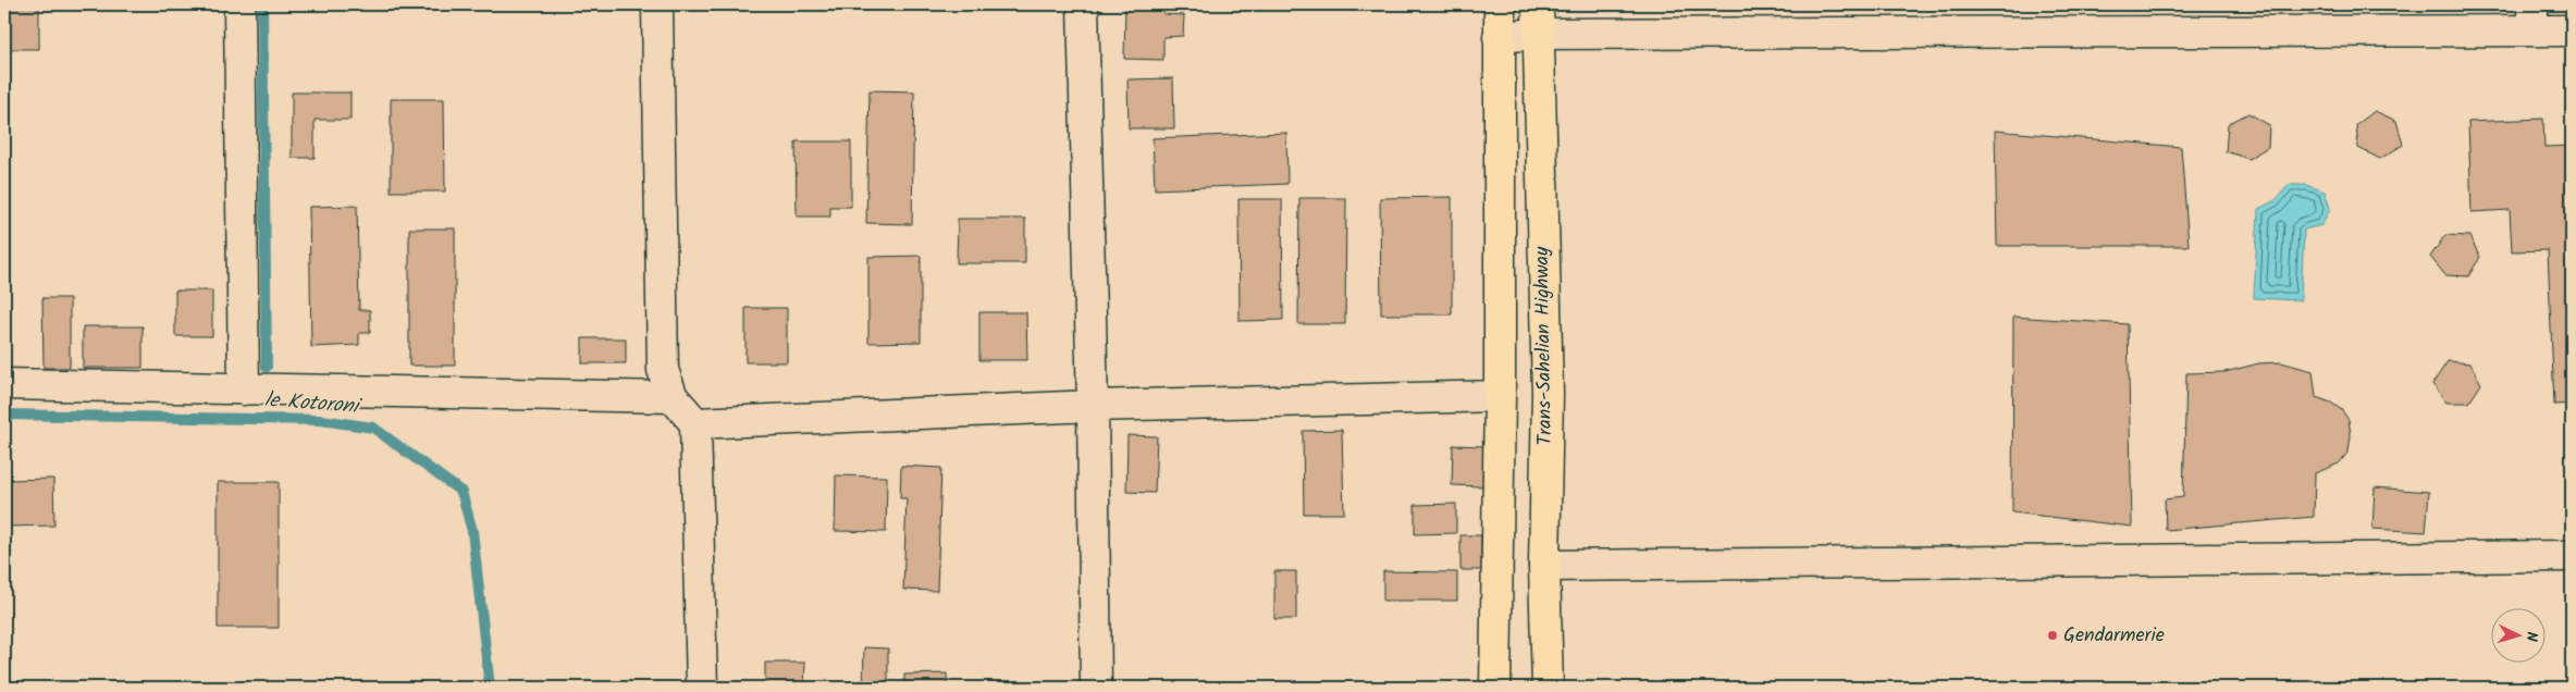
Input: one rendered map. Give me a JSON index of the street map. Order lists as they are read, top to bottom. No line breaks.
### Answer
{"streets":{"highway":["Trans-Sahelian Highway"]},"water":["le Kotoroni"],"places":["Gendarmerie"],"north":"right"}
